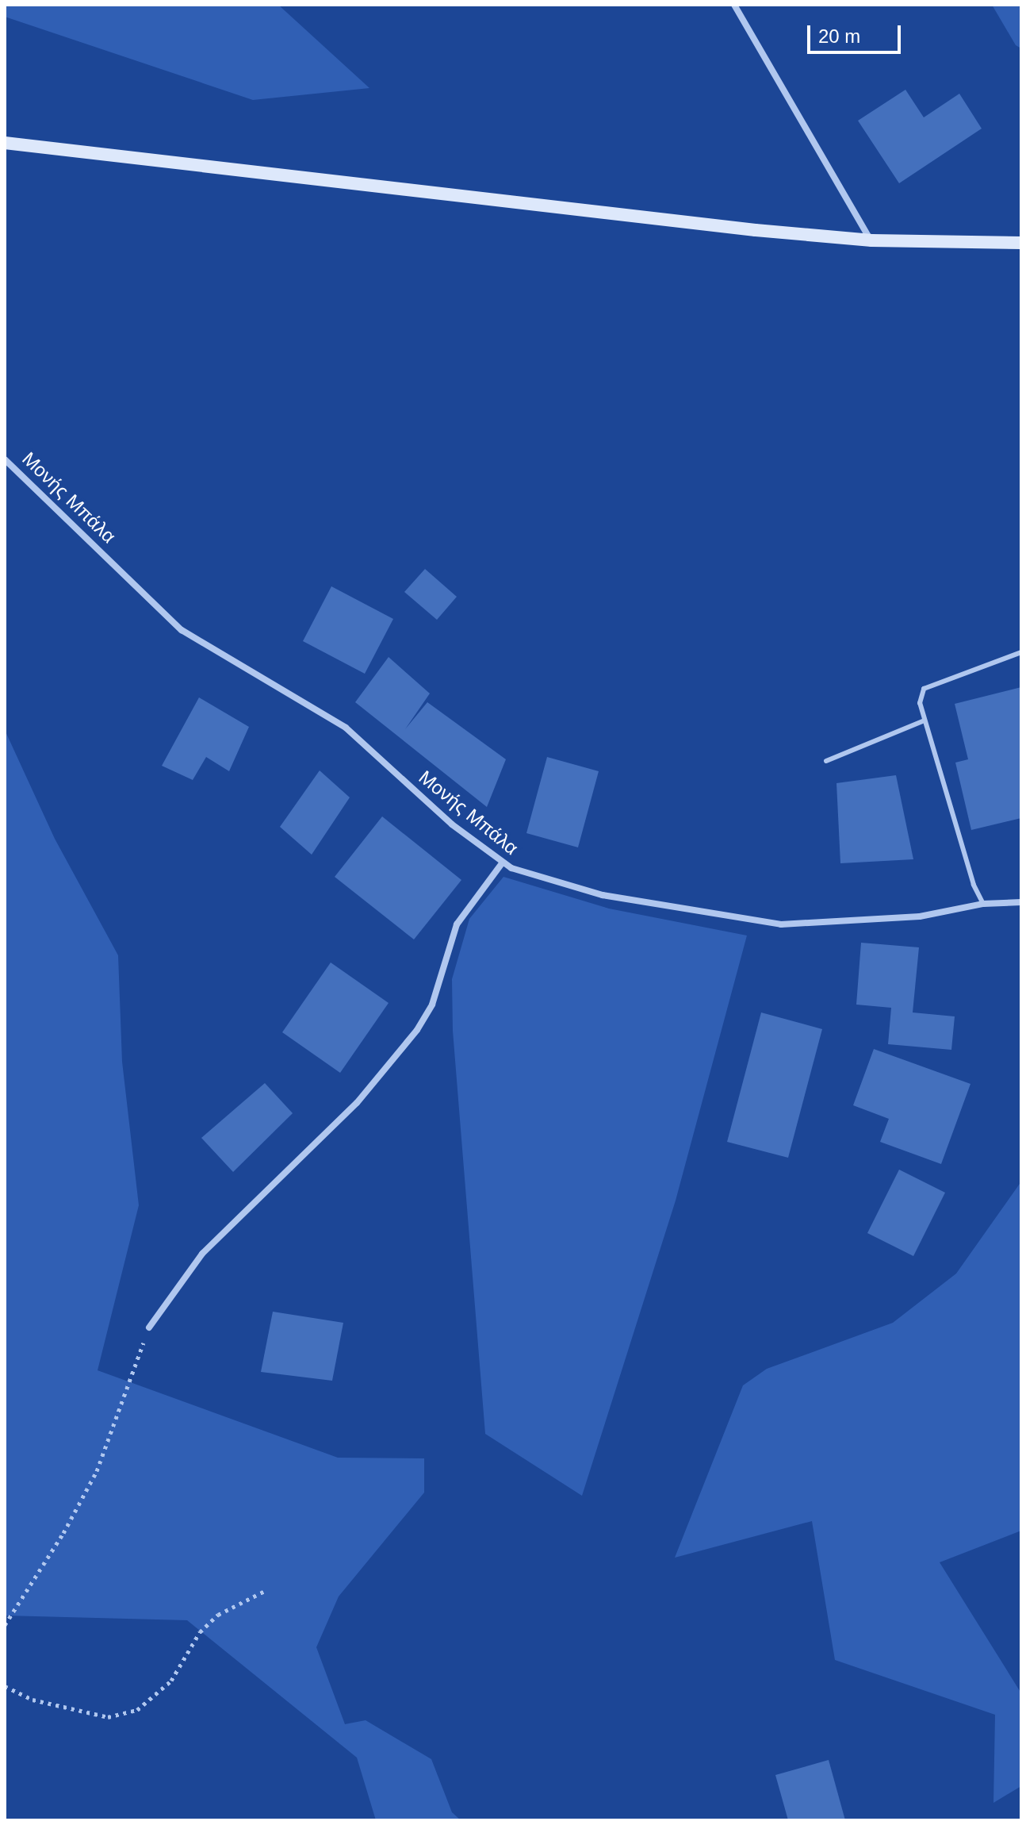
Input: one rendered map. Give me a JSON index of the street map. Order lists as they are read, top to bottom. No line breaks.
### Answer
{"streets":{"street":["Μονής Μπάλα"]},"scale_bar":"20 m"}
